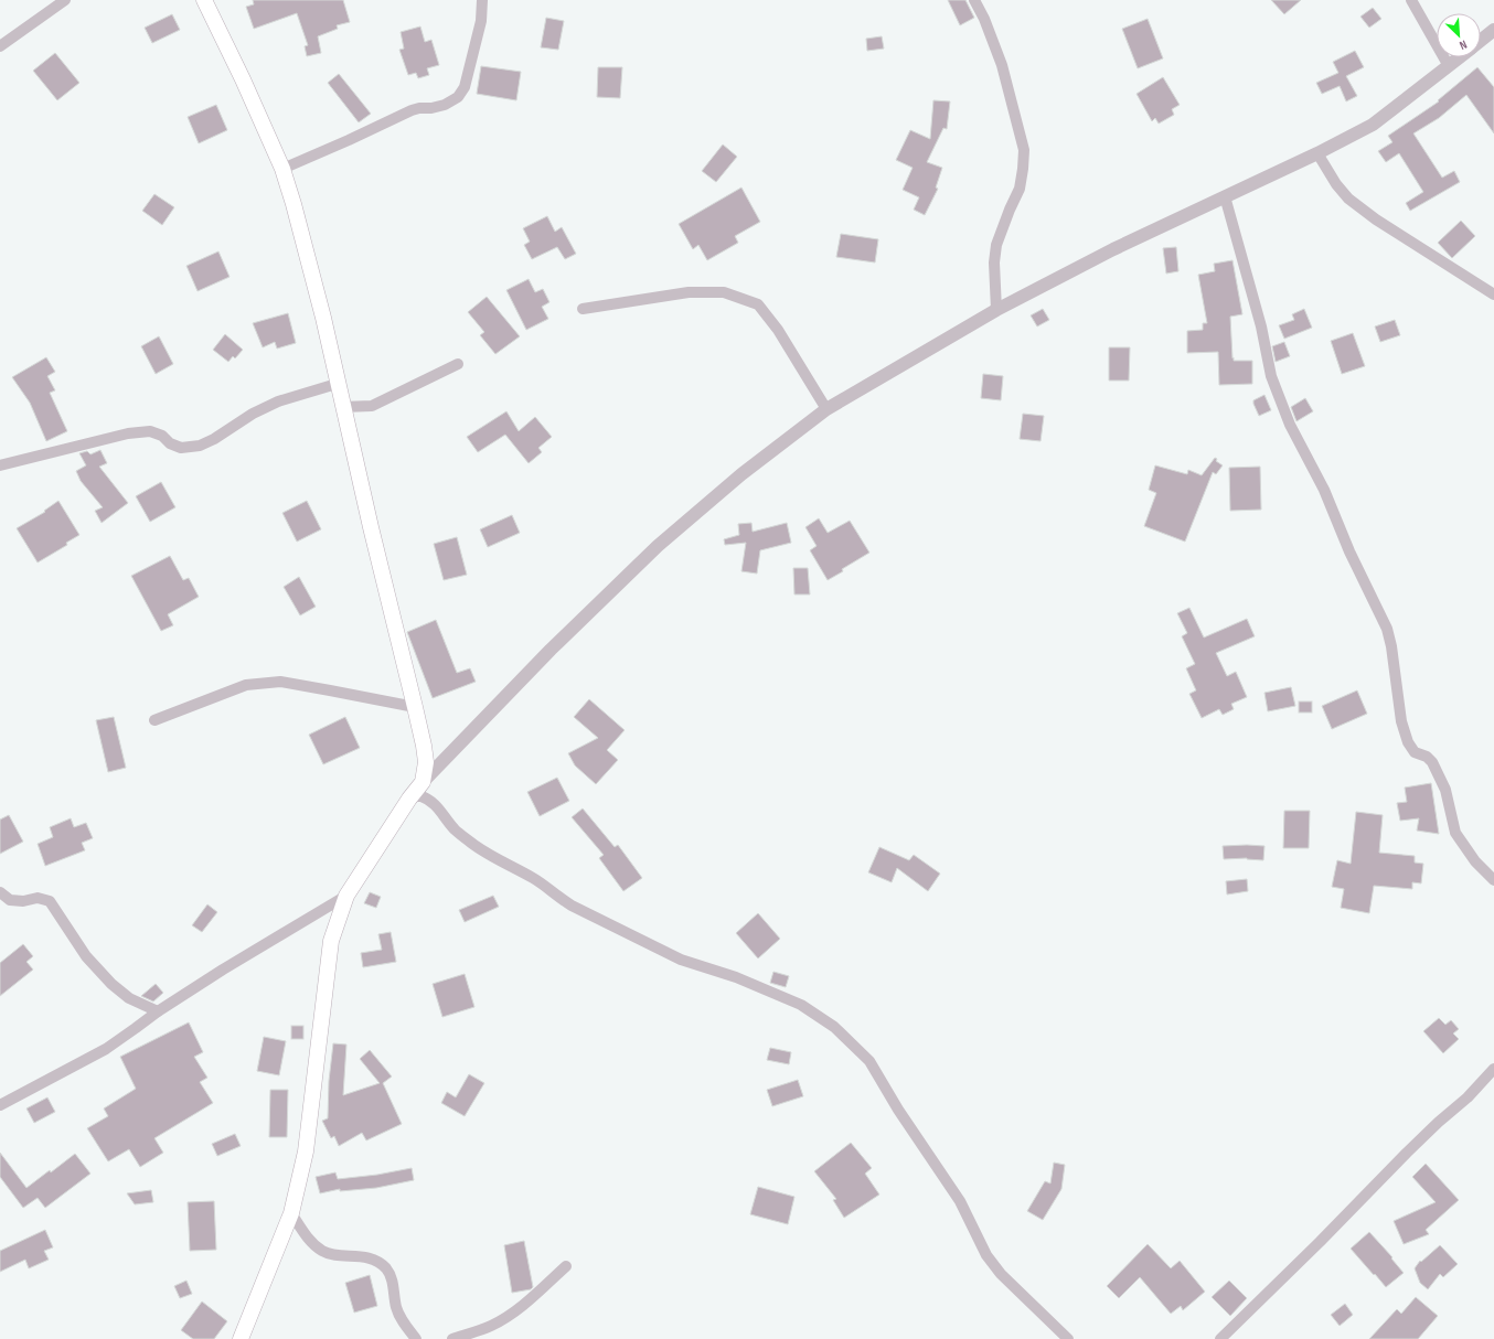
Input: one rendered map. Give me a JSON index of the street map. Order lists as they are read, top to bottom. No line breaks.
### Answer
{"north":"bottom right"}
